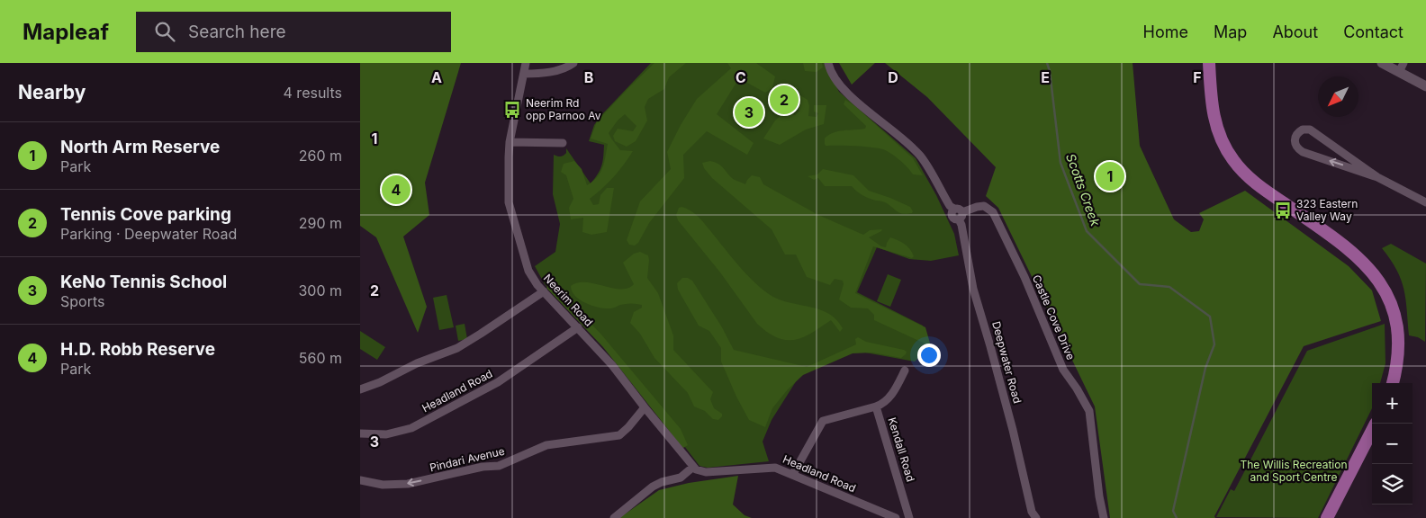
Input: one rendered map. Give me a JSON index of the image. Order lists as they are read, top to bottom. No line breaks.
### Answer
{"streets":{"street":["Neerim Road","Castle Cove Drive","Deepwater Road","Headland Road","Kendall Road","Pindari Avenue"]},"crossings":[["Neerim Road","Headland Road"],["Neerim Road","Pindari Avenue"],["Castle Cove Drive","Deepwater Road"]],"one_way":["Pindari Avenue"],"water":["Scotts Creek"],"parks":["The Willis Recreation and Sport Centre"],"places":{"bus stop":["Neerim Rd opp Parnoo Av","323 Eastern Valley Way"]},"north":"bottom left","page":{"header":"Mapleaf","search":"Search here","nav":["Home","Map","About","Contact"],"heading":["Nearby","4 results"],"pins":["2","3","1","4"],"list":[{"mark":"1","name":"North Arm Reserve","note":"Park","value":"260 m"},{"mark":"2","name":"Tennis Cove parking","note":"Parking · Deepwater Road","value":"290 m"},{"mark":"3","name":"KeNo Tennis School","note":"Sports","value":"300 m"},{"mark":"4","name":"H.D. Robb Reserve","note":"Park","value":"560 m"}],"map_buttons":["+","−"]},"grid":{"columns":["A","B","C","D","E","F"],"rows":["1","2","3"]}}
